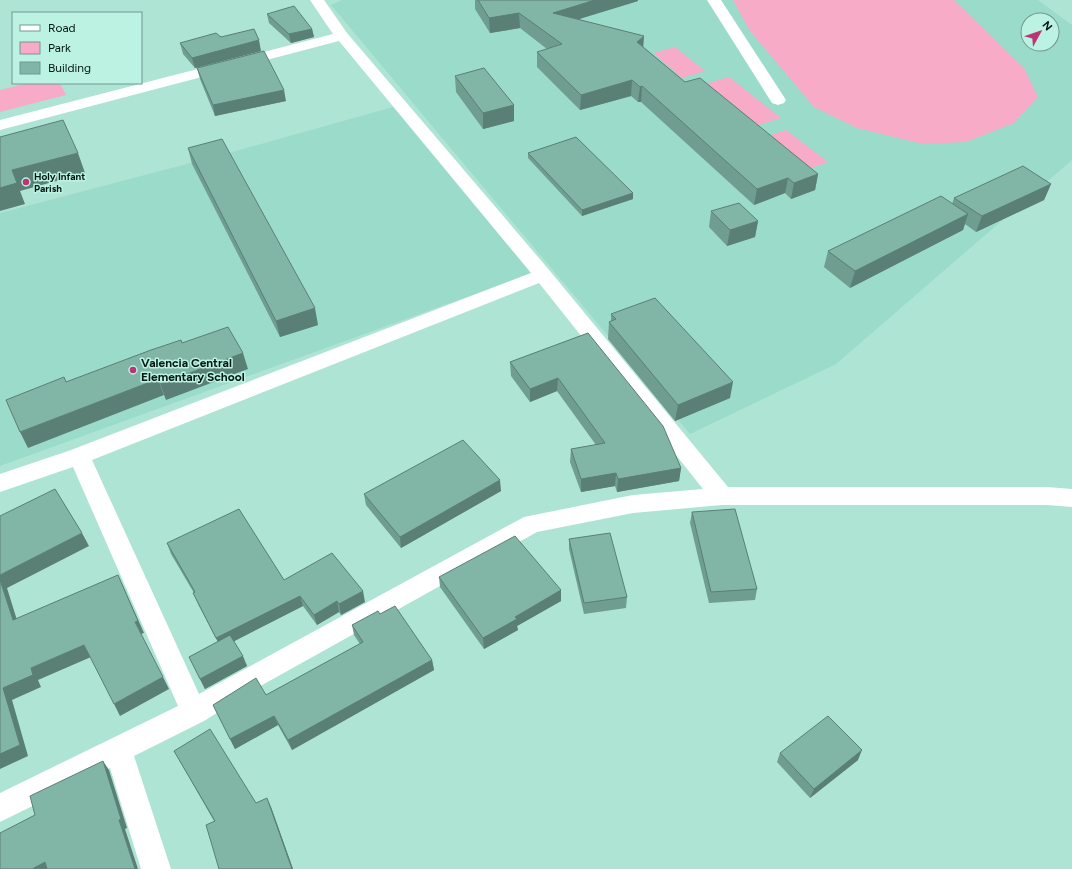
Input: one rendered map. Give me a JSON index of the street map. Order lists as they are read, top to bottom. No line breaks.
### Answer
{"places":["Holy Infant Parish","Valencia Central Elementary School"],"legend":["Road","Park","Building"],"north":"top right"}
